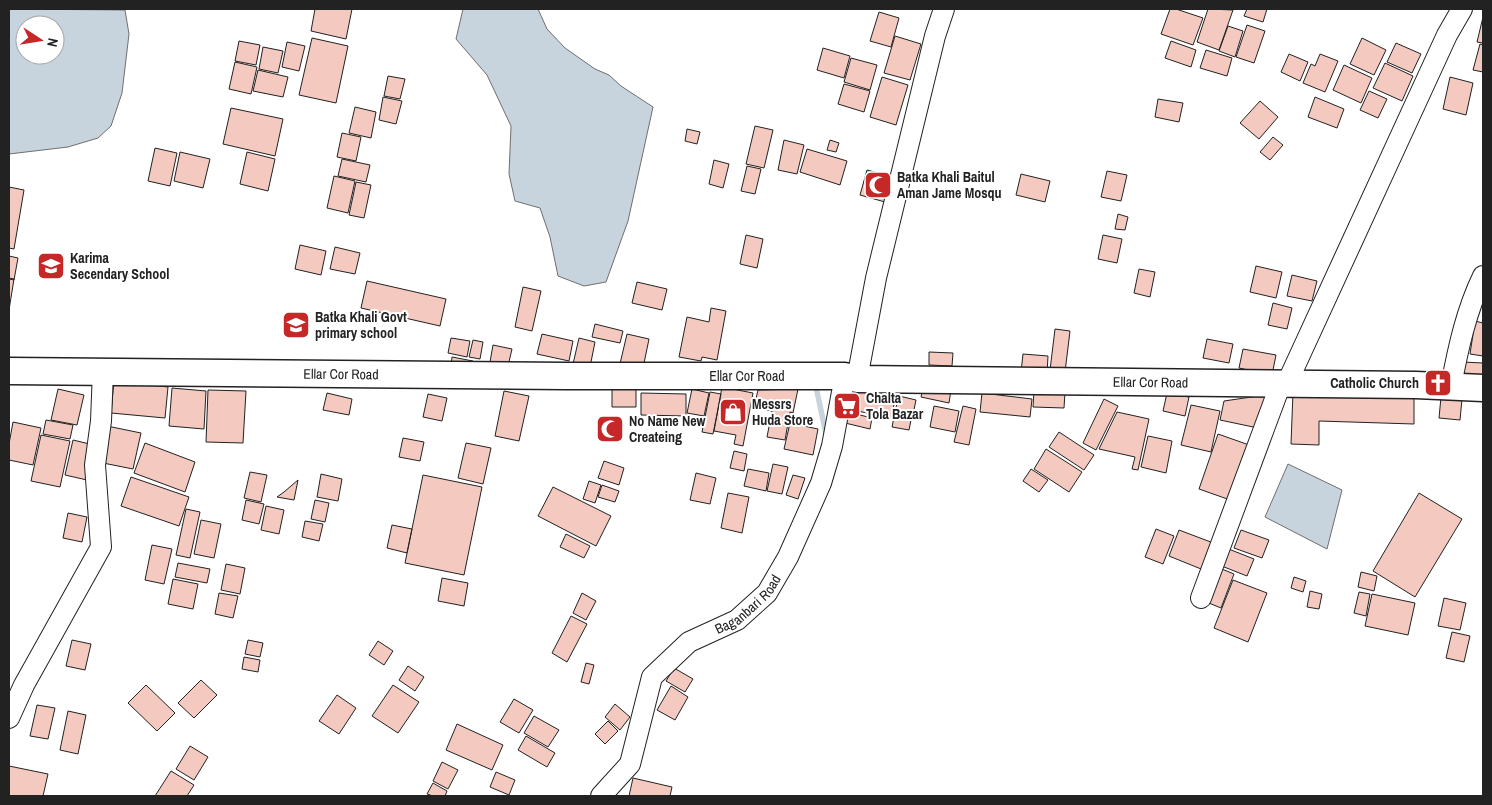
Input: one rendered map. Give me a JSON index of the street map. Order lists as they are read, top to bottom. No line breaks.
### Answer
{"streets":{"main road":["Ellar Cor Road"],"street":["Baganbari Road"]},"crossings":[["Ellar Cor Road","Baganbari Road"]],"places":{"mosque":["Batka Khali Baitul Aman Jame Mosqu","No Name New Createing"],"school or university":["Karima Secendary School","Batka Khali Govt primary school"],"church":["Catholic Church"],"supermarket":["Chalta Tola Bazar"],"shop":["Messrs Huda Store"]},"north":"right"}
